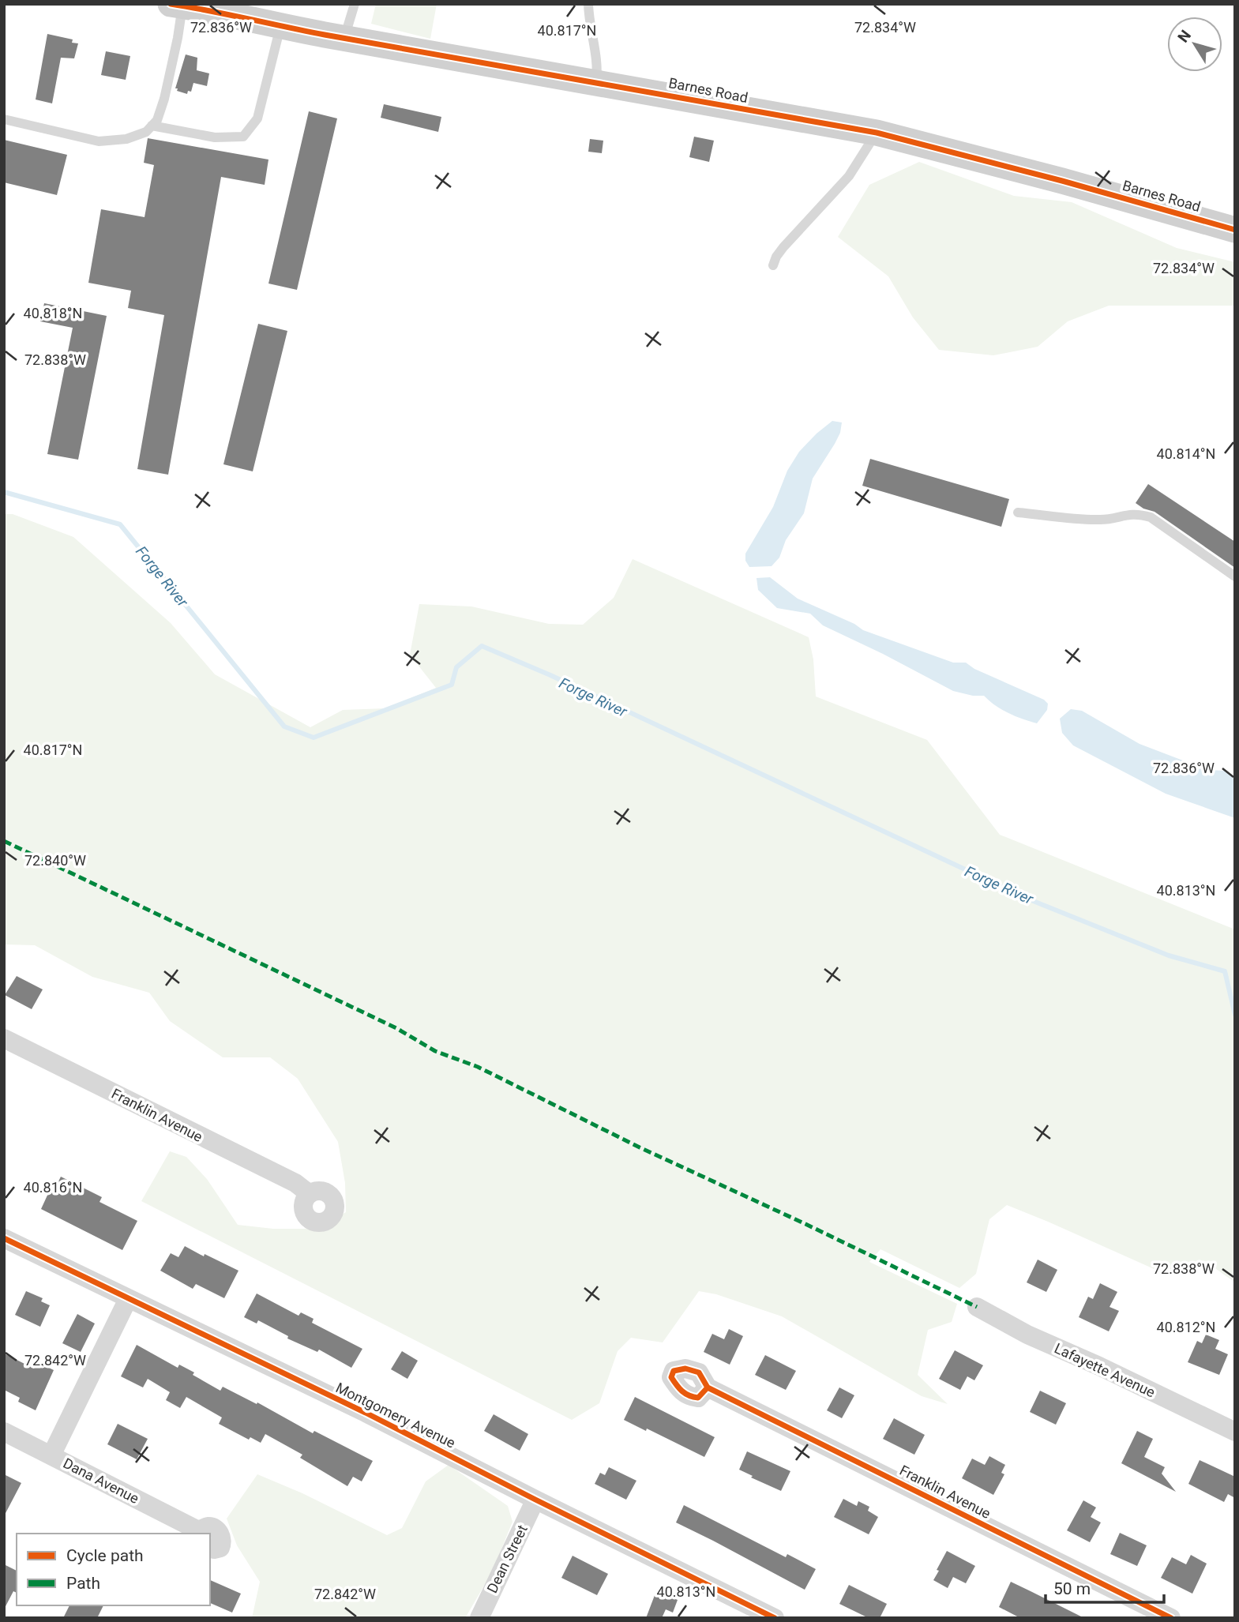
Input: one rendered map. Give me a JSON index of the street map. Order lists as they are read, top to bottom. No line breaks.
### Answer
{"streets":{"street":["Barnes Road","Franklin Avenue","Lafayette Avenue","Montgomery Avenue","Dana Avenue","Dean Street"]},"crossings":[["Montgomery Avenue","Dean Street"]],"water":["Forge River"],"legend":["Cycle path","Path"],"scale_bar":"50 m","north":"top left","coordinates":["72.836°W","72.834°W","40.817°N","40.818°N","72.838°W","40.814°N","72.840°W","40.813°N","40.816°N","40.812°N","72.842°W"]}
